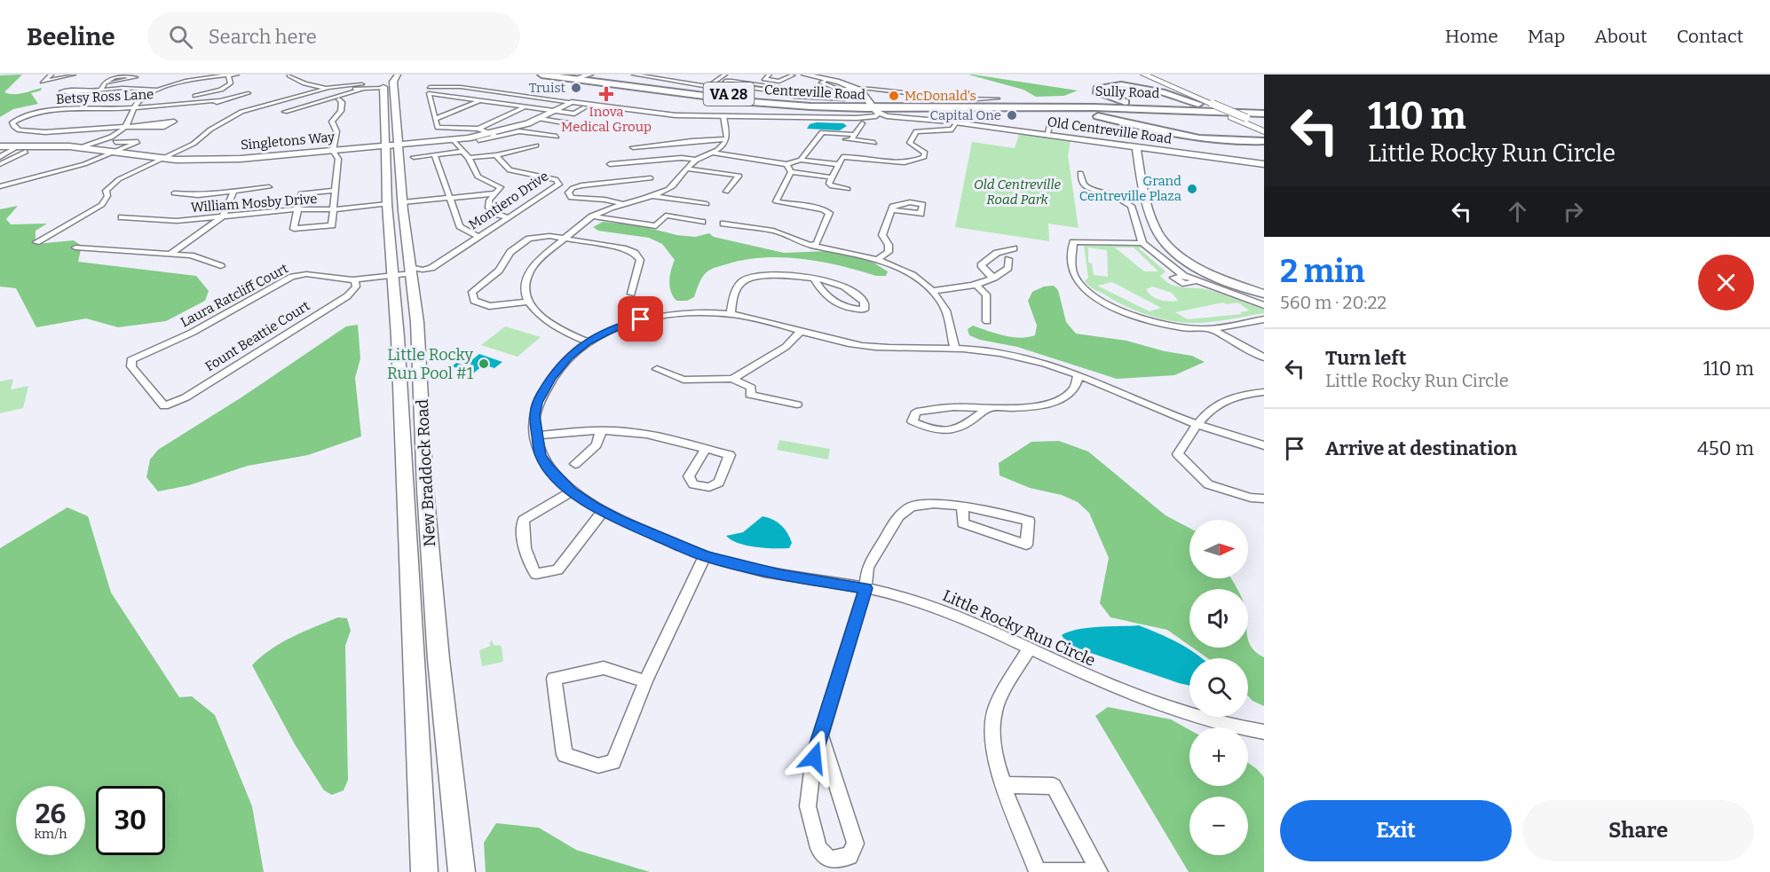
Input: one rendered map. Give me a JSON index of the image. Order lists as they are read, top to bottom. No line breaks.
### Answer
{"streets":{"highway":["Centreville Road","Sully Road","VA 28"],"street":["Betsy Ross Lane","Old Centreville Road","Singletons Way","Montiero Drive","William Mosby Drive","Laura Ratcliff Court","Fount Beattie Court","New Braddock Road","Little Rocky Run Circle"]},"crossings":[["Centreville Road","Sully Road"],["Centreville Road","Old Centreville Road"],["Old Centreville Road","Singletons Way"],["Singletons Way","New Braddock Road"],["Montiero Drive","New Braddock Road"],["William Mosby Drive","New Braddock Road"],["Laura Ratcliff Court","Fount Beattie Court"]],"parks":["Old Centreville Road Park"],"places":{"other":["Truist","McDonald's","Capital One","Grand Centreville Plaza","Little Rocky Run Pool #1"],"health":["Inova Medical Group"]},"north":"right","page":{"header":"Beeline","search":"Search here","nav":["Home","Map","About","Contact"],"turn":["110 m","Little Rocky Run Circle"],"heading":["2 min","560 m · 20:22"],"list":[{"name":"Turn left","note":"Little Rocky Run Circle","value":"110 m"},{"name":"Arrive at destination","value":"450 m"}],"map_buttons":["+","−"],"speed":"26 km/h","limit":"30","buttons":["Exit","Share"]}}
